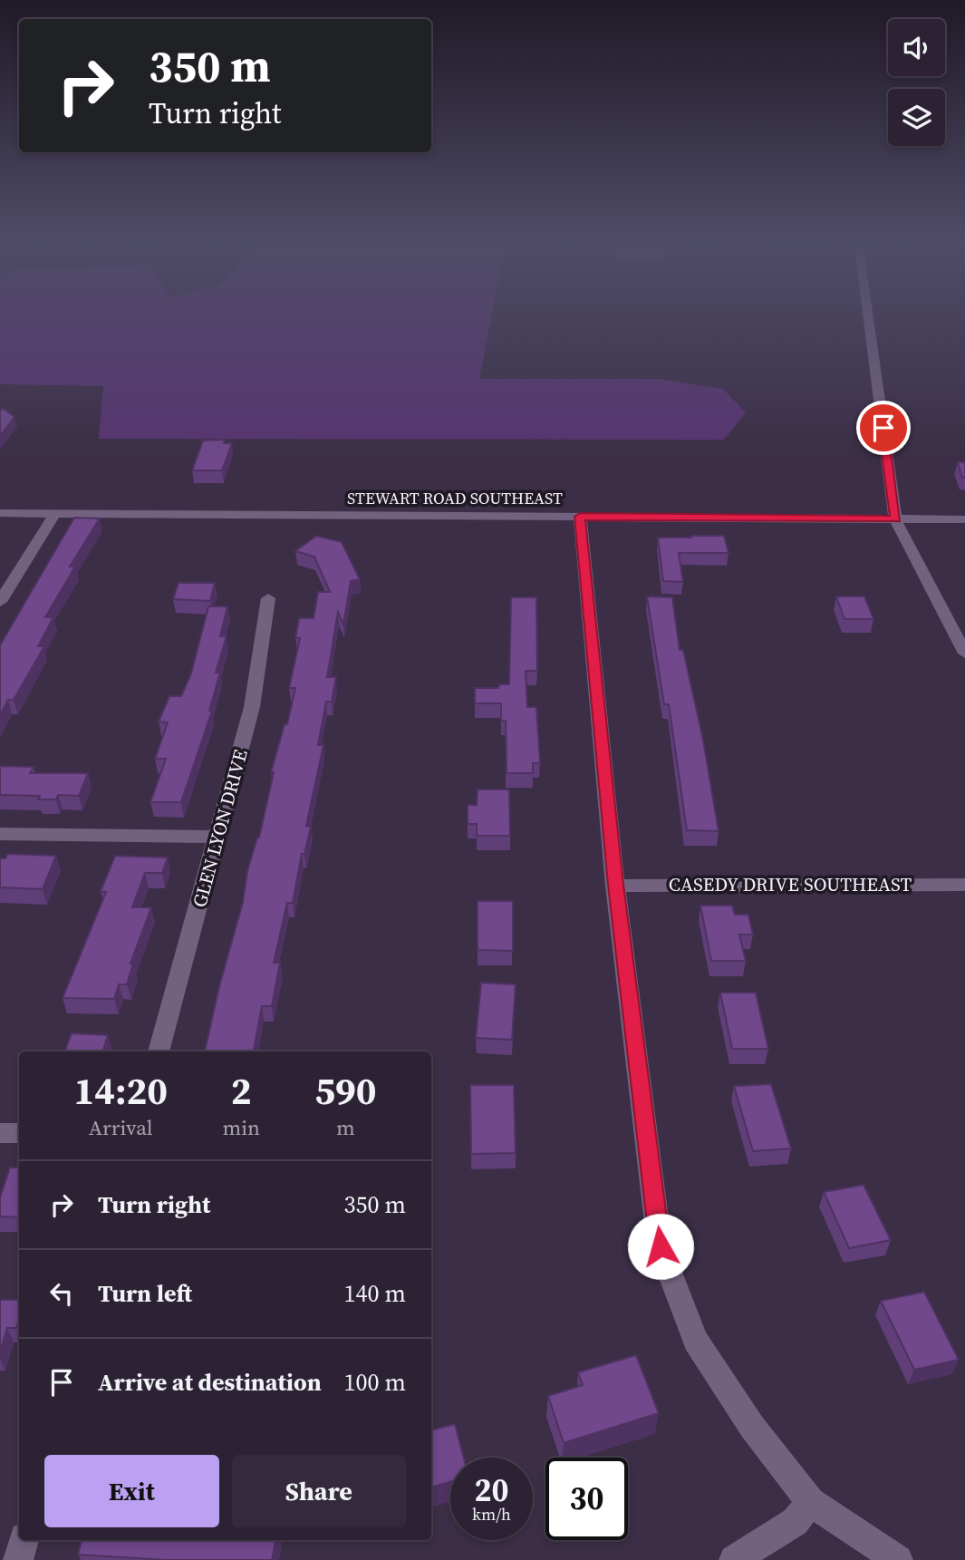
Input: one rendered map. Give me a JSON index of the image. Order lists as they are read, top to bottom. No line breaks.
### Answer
{"streets":{"street":["STEWART ROAD SOUTHEAST","GLEN LYON DRIVE","CASEDY DRIVE SOUTHEAST"]},"page":{"turn":["350 m","Turn right"],"eta":["14:20","Arrival","2","min","590","m"],"list":[{"name":"Turn right","value":"350 m"},{"name":"Turn left","value":"140 m"},{"name":"Arrive at destination","value":"100 m"}],"buttons":["Exit","Share"],"speed":"20 km/h","limit":"30"}}
